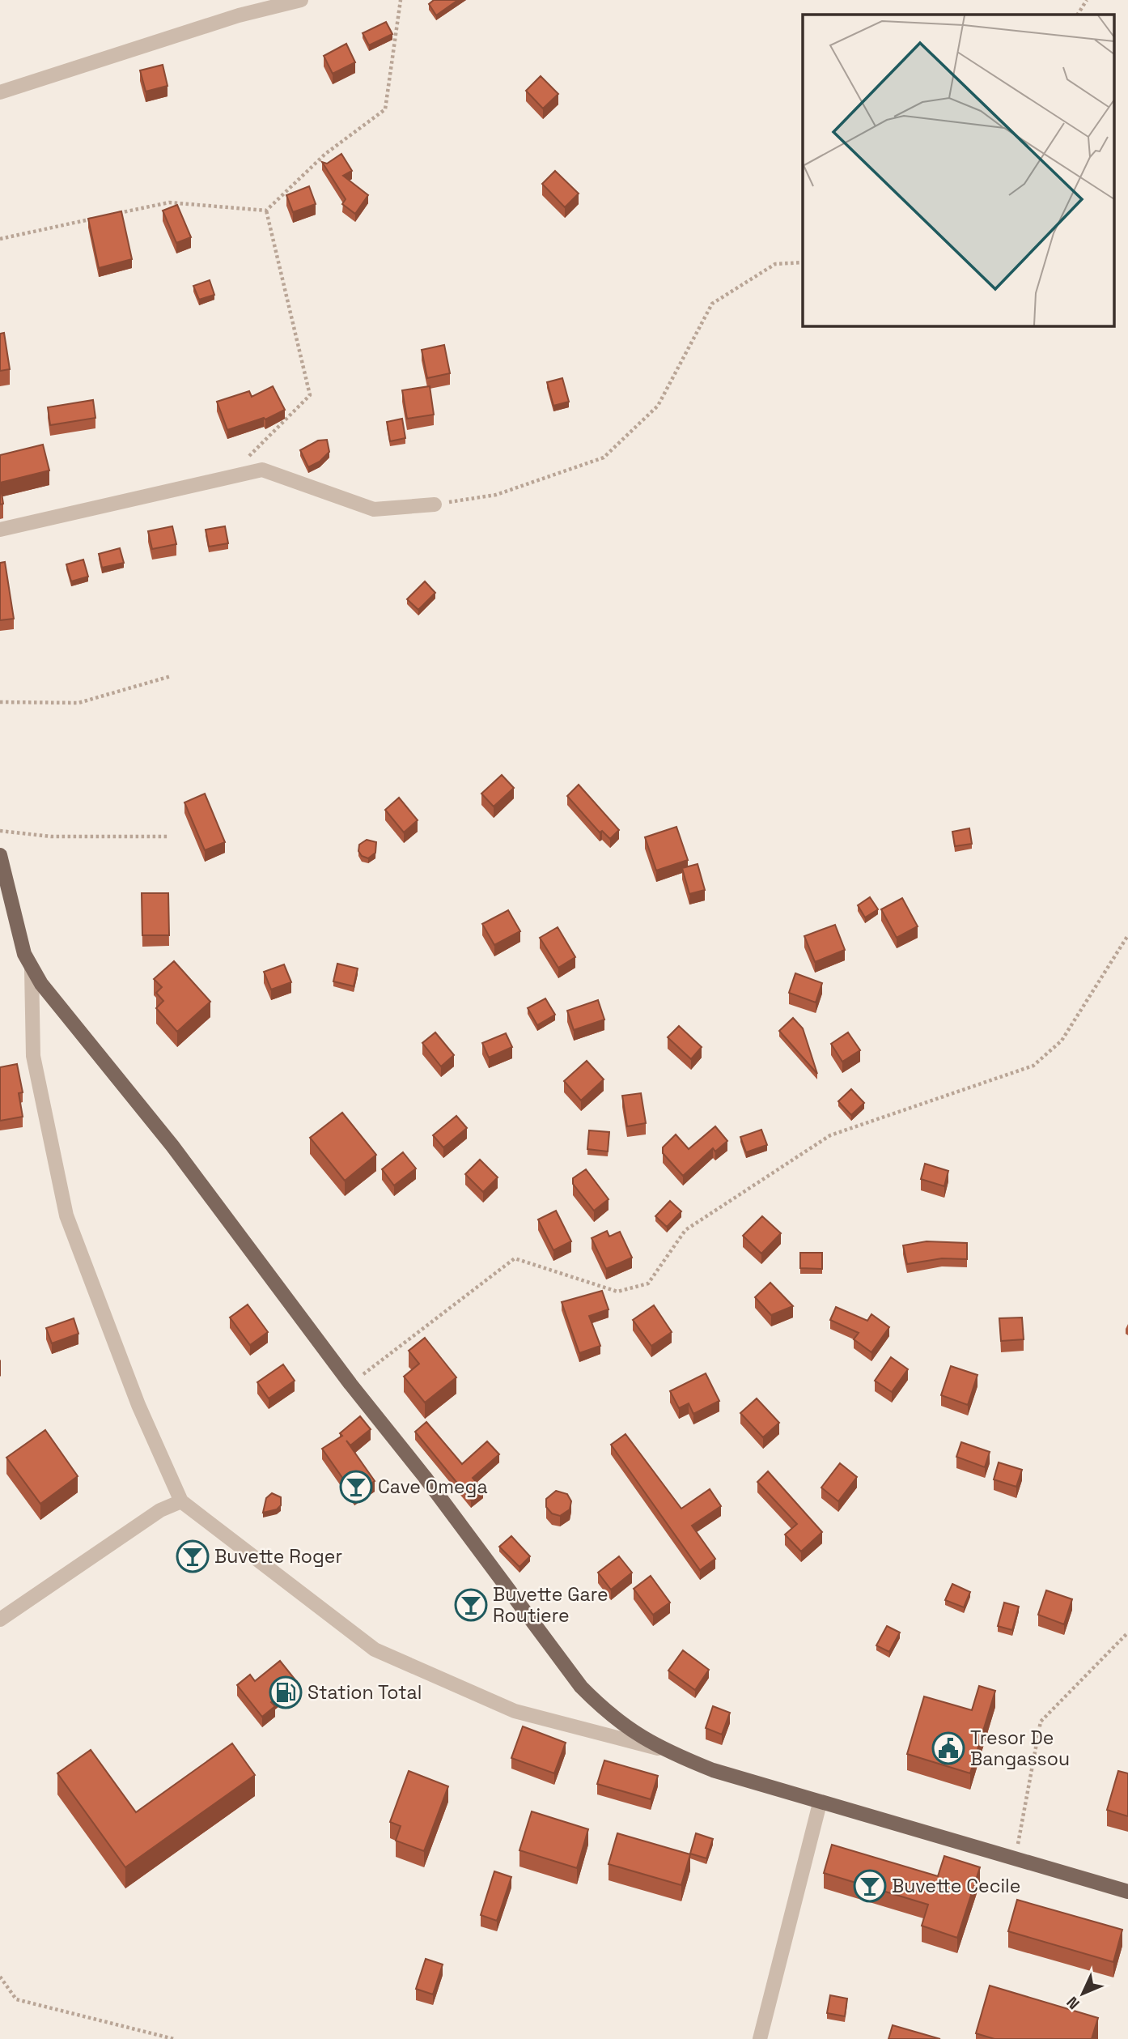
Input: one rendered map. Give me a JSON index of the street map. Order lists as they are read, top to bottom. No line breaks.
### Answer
{"places":{"bar":["Cave Omega","Buvette Roger","Buvette Gare Routiere","Buvette Cecile"],"fuel station":["Station Total"],"public building":["Tresor De Bangassou"]},"north":"bottom left"}
